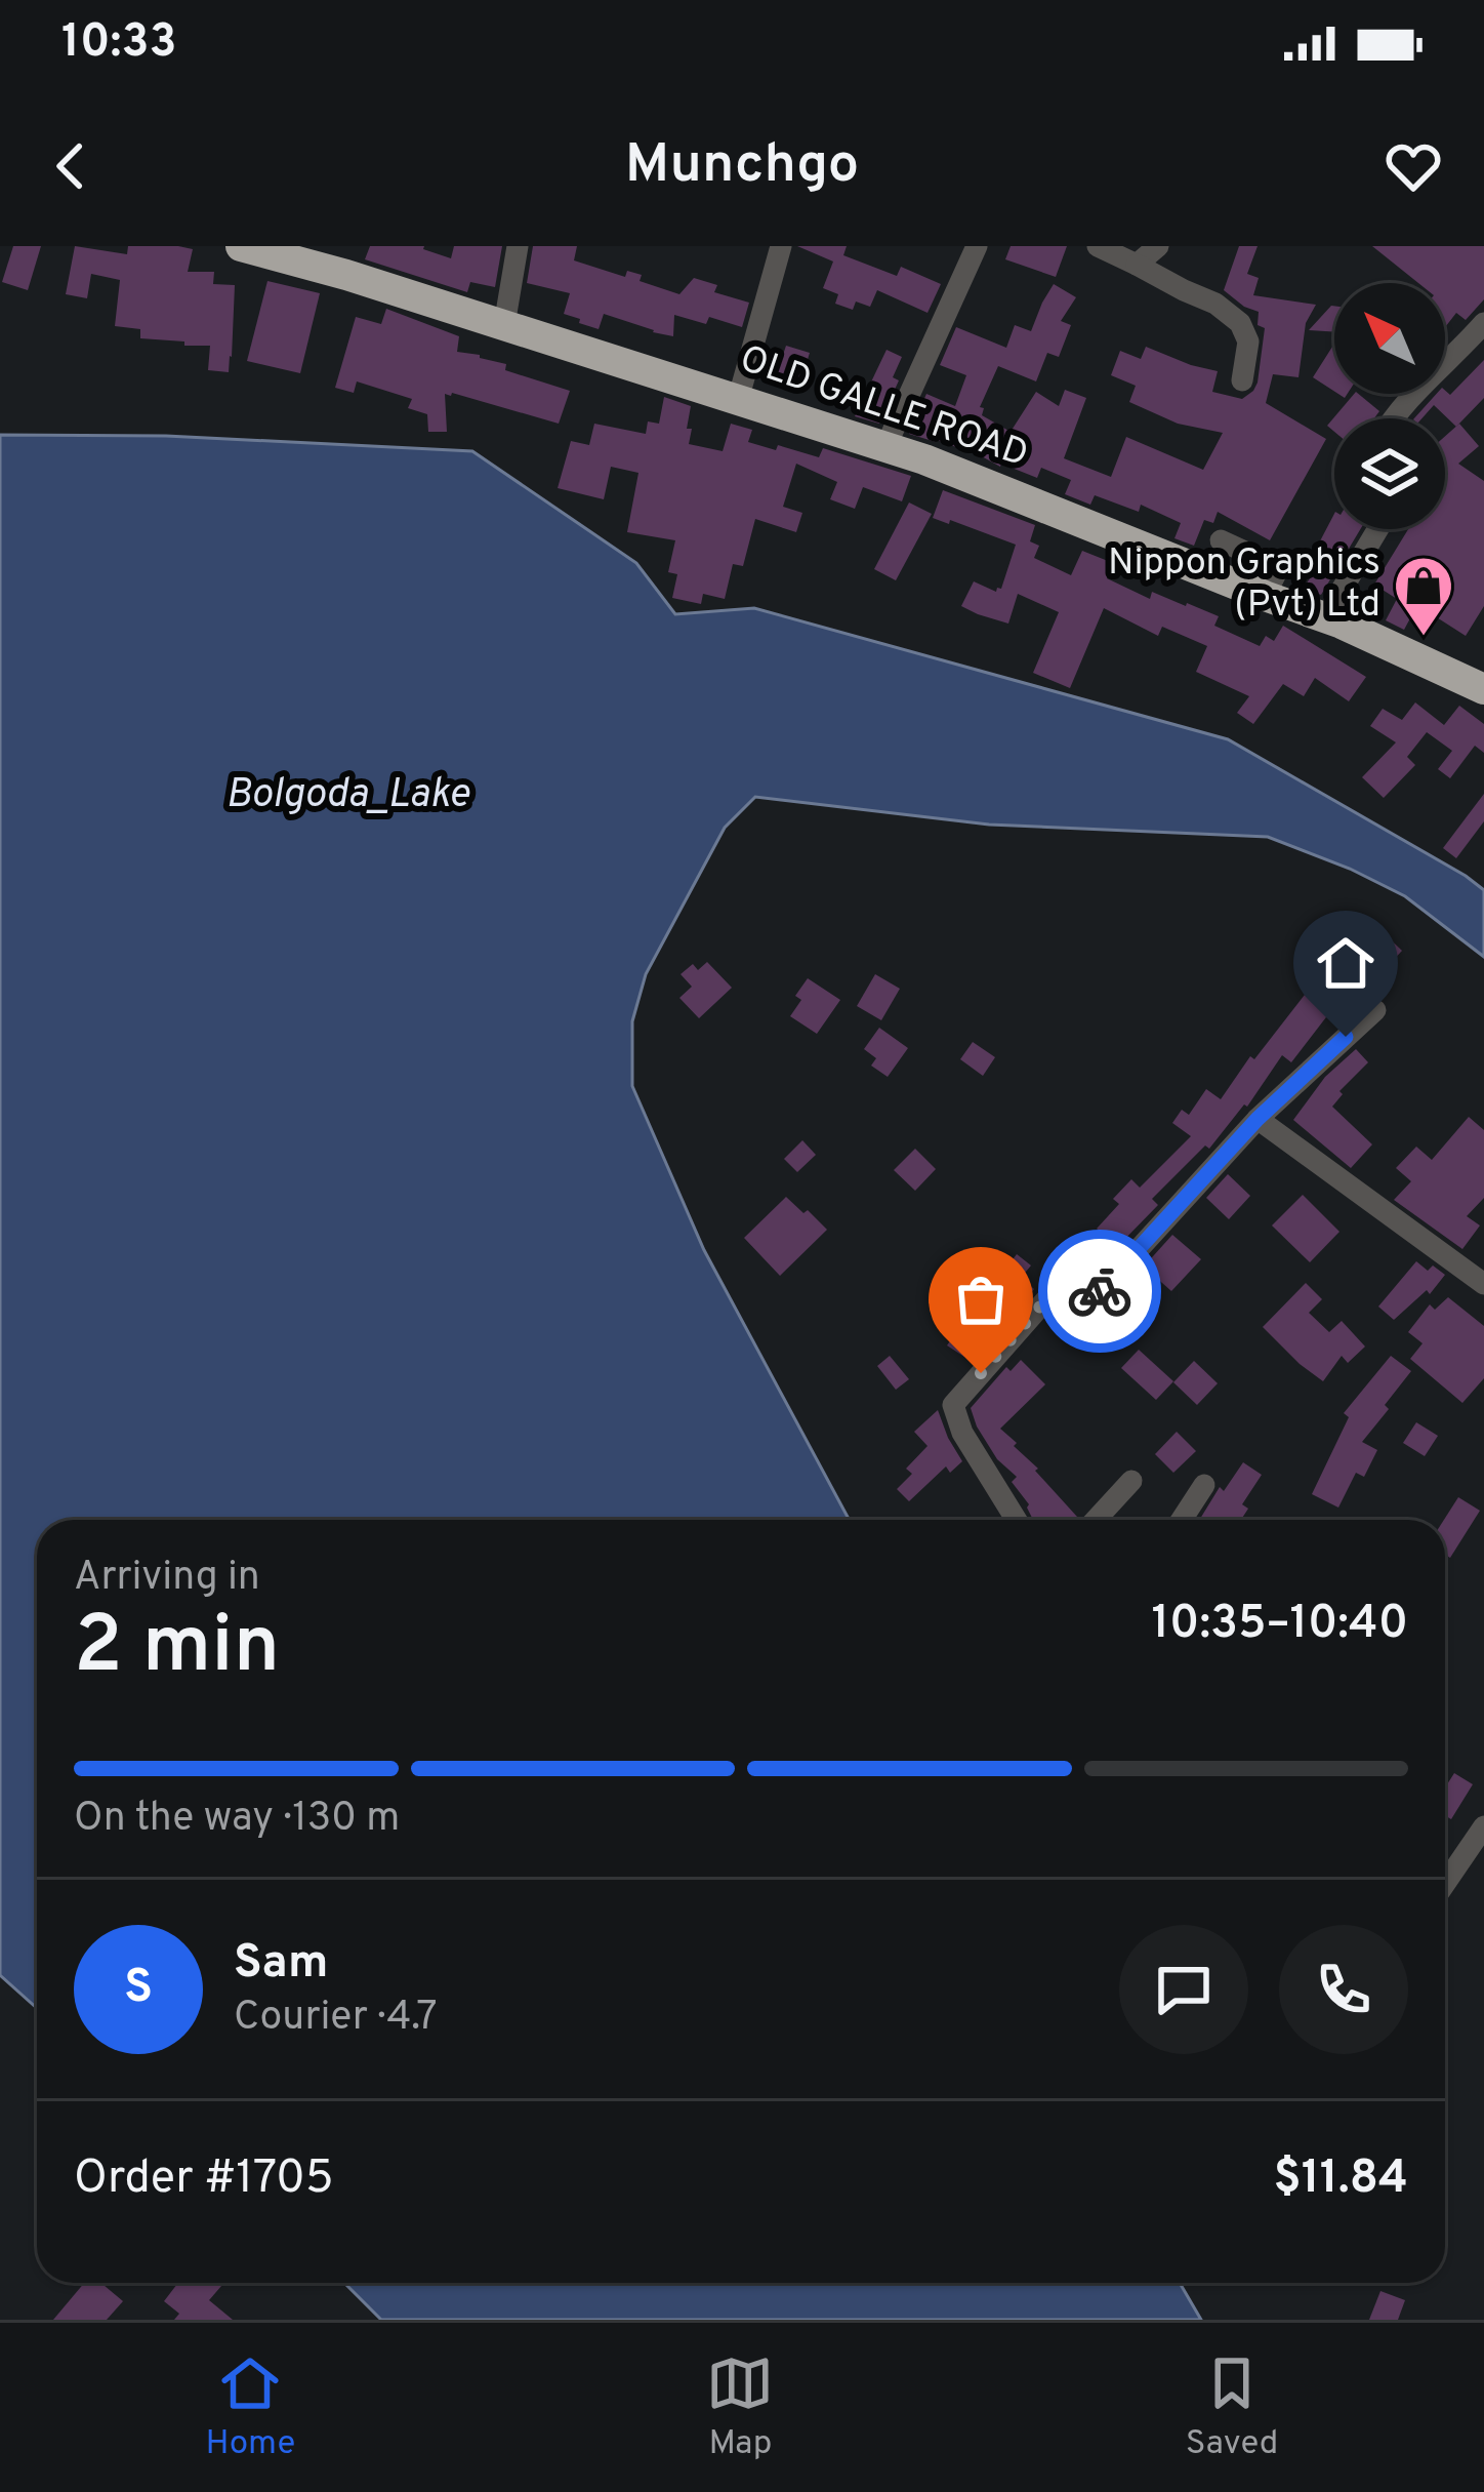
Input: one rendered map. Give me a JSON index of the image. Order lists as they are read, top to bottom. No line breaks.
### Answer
{"streets":{"highway":["OLD GALLE ROAD"]},"water":["Bolgoda_Lake"],"places":{"shop":["Nippon Graphics (Pvt) Ltd"]},"north":"top left","page":{"status":"10:33","header":"Munchgo","heading":["2 min","Arriving in","10:35–10:40"],"panel":["Sam","Courier · 4.7","Order #1705","$11.84"],"bar":"On the way · 130 m","round":"S","tabs":["Home","Map","Saved"]}}
